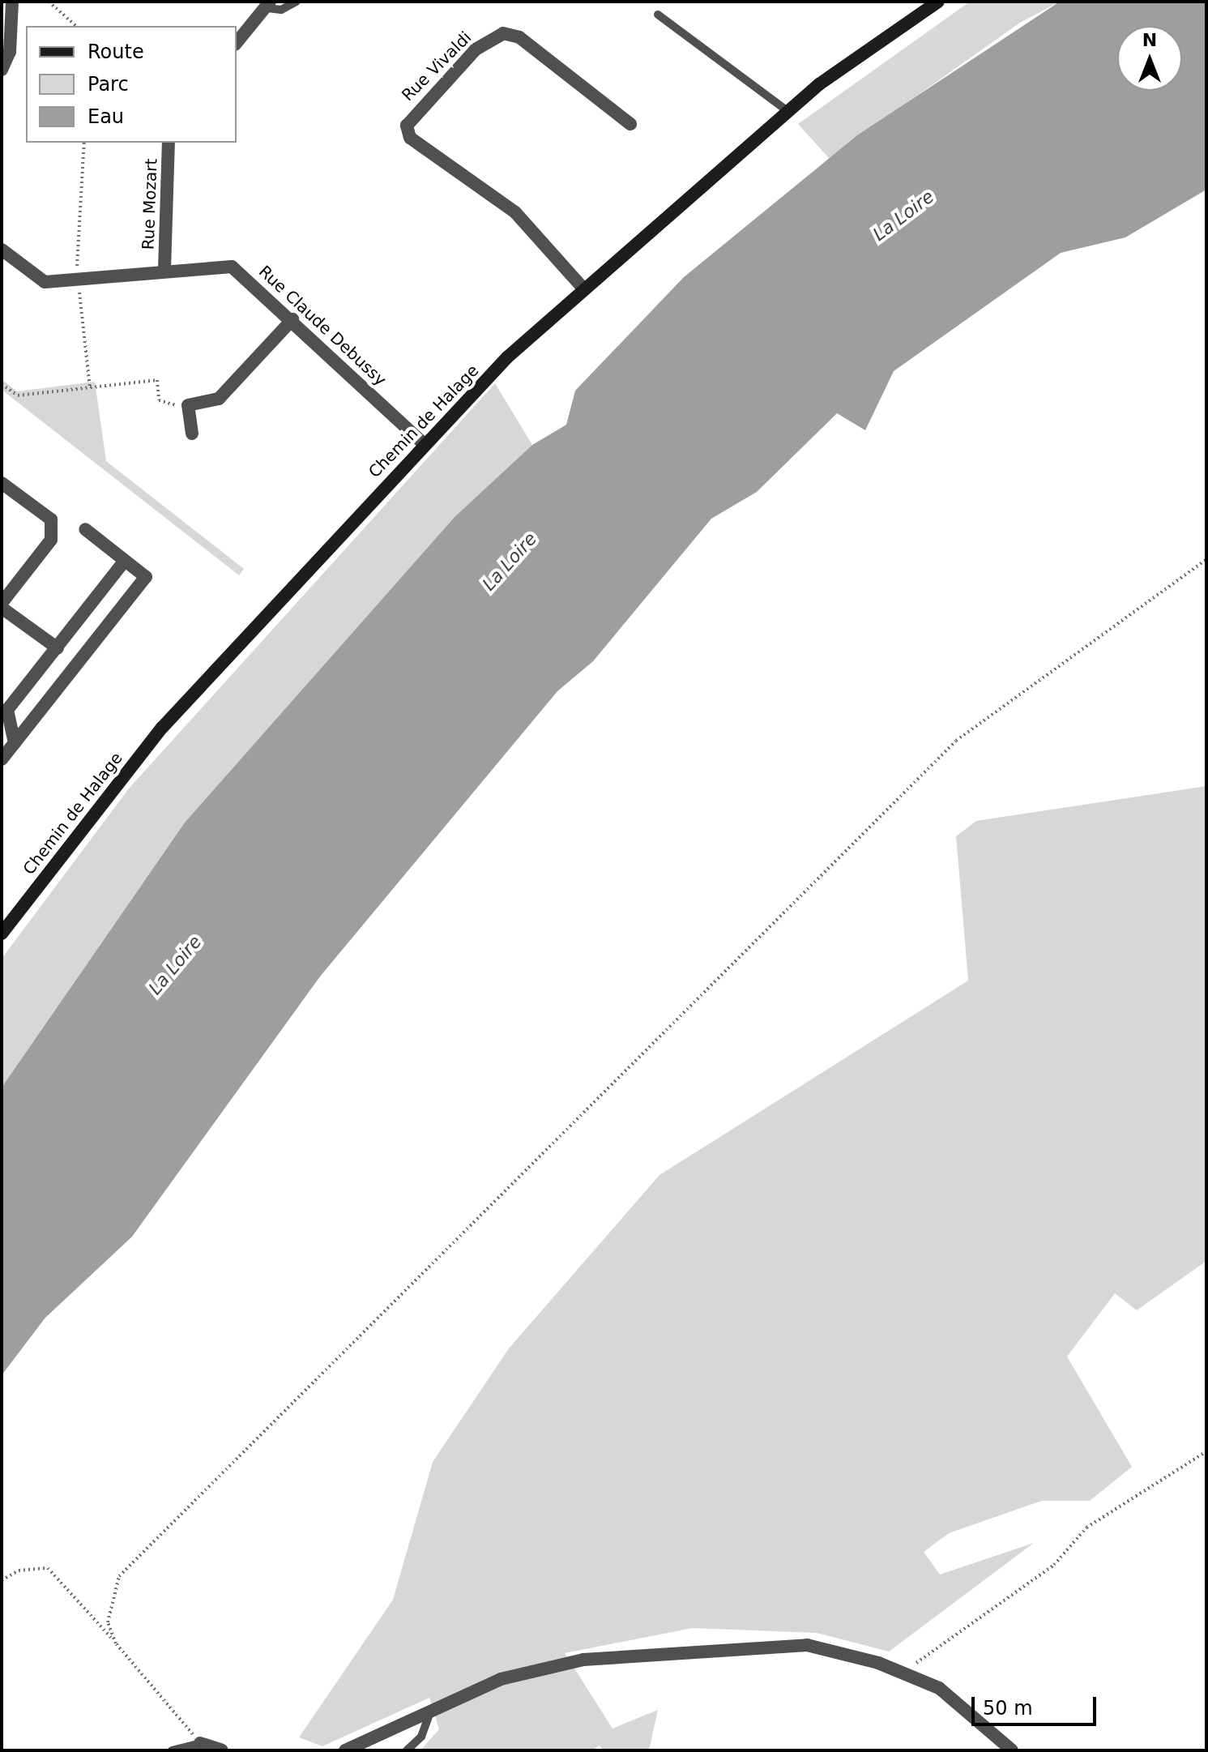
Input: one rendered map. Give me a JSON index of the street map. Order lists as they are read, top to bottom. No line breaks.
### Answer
{"streets":{"main road":["Chemin de Halage"],"street":["Rue Vivaldi","Rue Mozart","Rue Claude Debussy"]},"crossings":[["Rue Vivaldi","Chemin de Halage"],["Rue Mozart","Rue Claude Debussy"],["Rue Claude Debussy","Chemin de Halage"]],"water":["La Loire"],"legend":["Route","Parc","Eau"],"scale_bar":"50 m","north":"top"}
